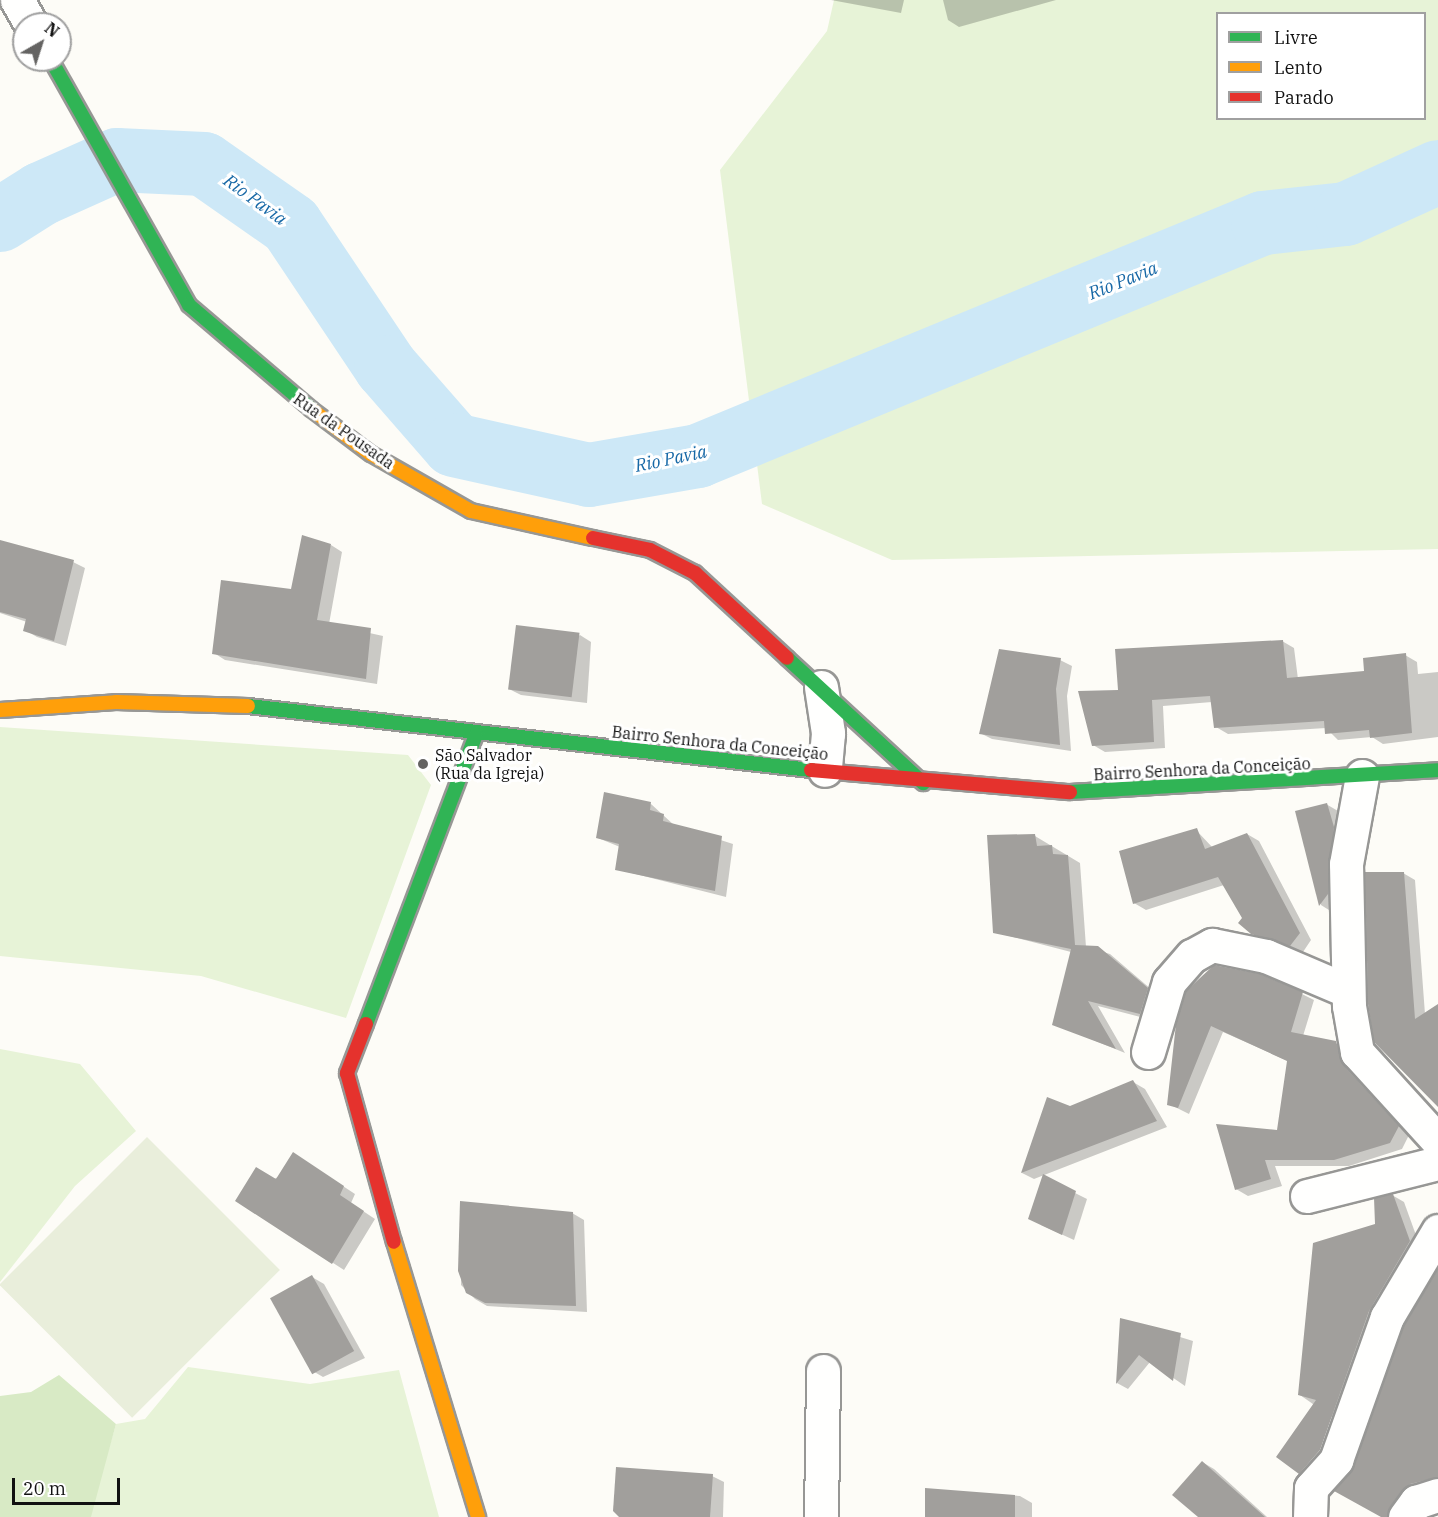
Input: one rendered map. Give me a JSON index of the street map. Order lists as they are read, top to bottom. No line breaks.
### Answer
{"streets":{"street":["Rua da Pousada","Bairro Senhora da Conceição"]},"crossings":[["Rua da Pousada","Bairro Senhora da Conceição"]],"water":["Rio Pavia"],"places":["São Salvador (Rua da Igreja)"],"legend":["Livre","Lento","Parado"],"scale_bar":"20 m","north":"top right"}
